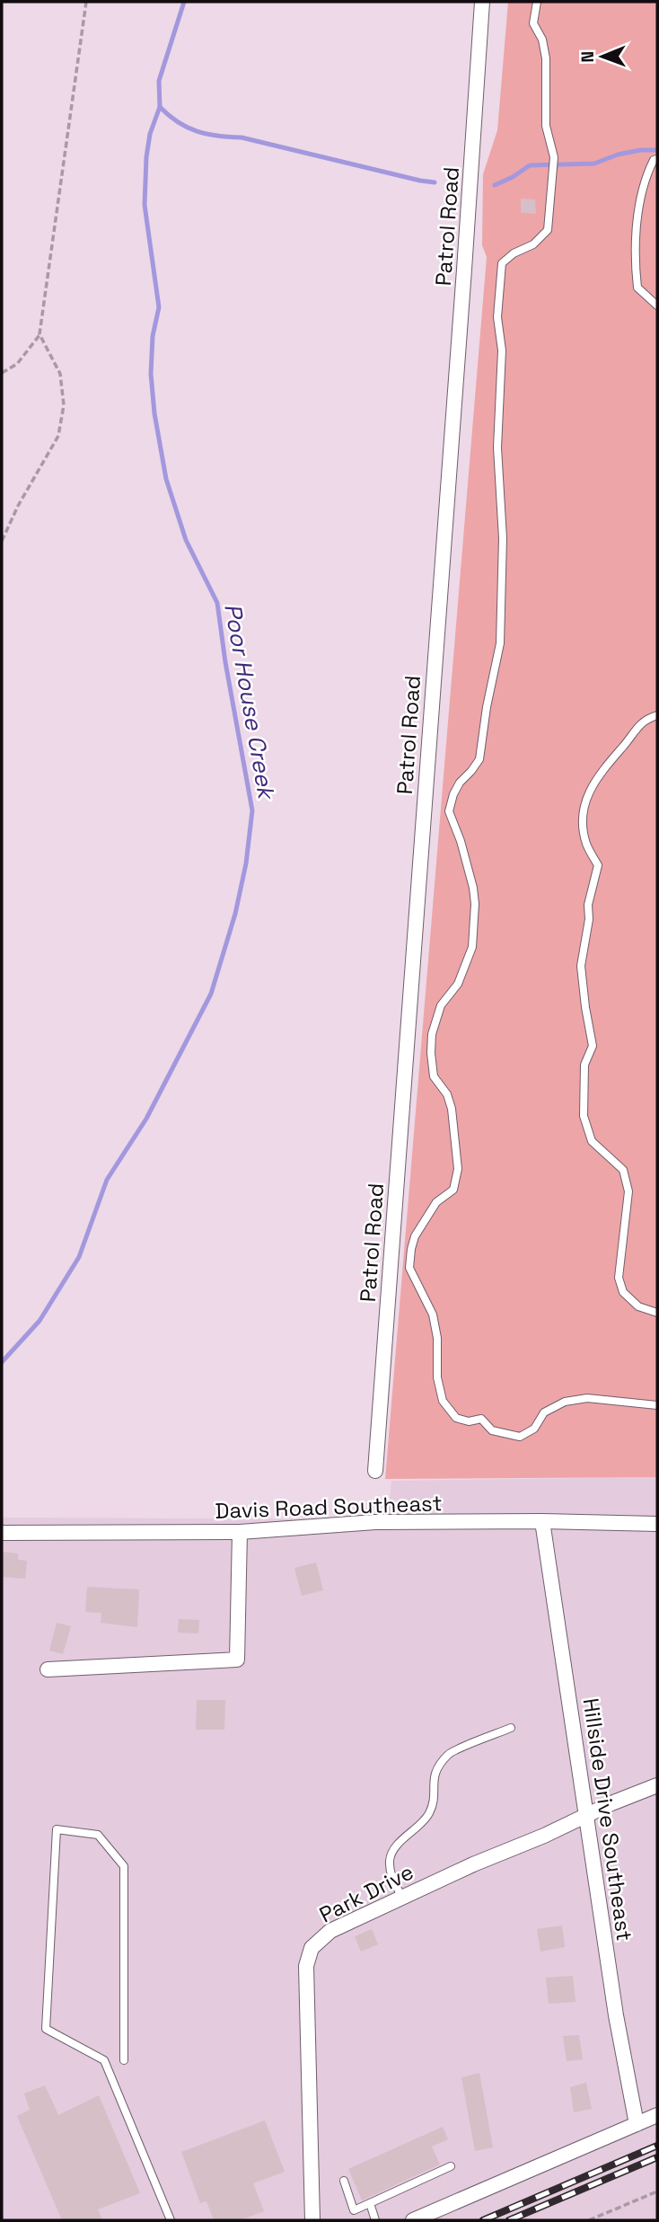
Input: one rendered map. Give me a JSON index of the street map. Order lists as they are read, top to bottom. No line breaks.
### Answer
{"streets":{"street":["Patrol Road","Davis Road Southeast","Hillside Drive Southeast","Park Drive"]},"crossings":[["Davis Road Southeast","Hillside Drive Southeast"],["Hillside Drive Southeast","Park Drive"]],"water":["Poor House Creek"],"north":"left"}
